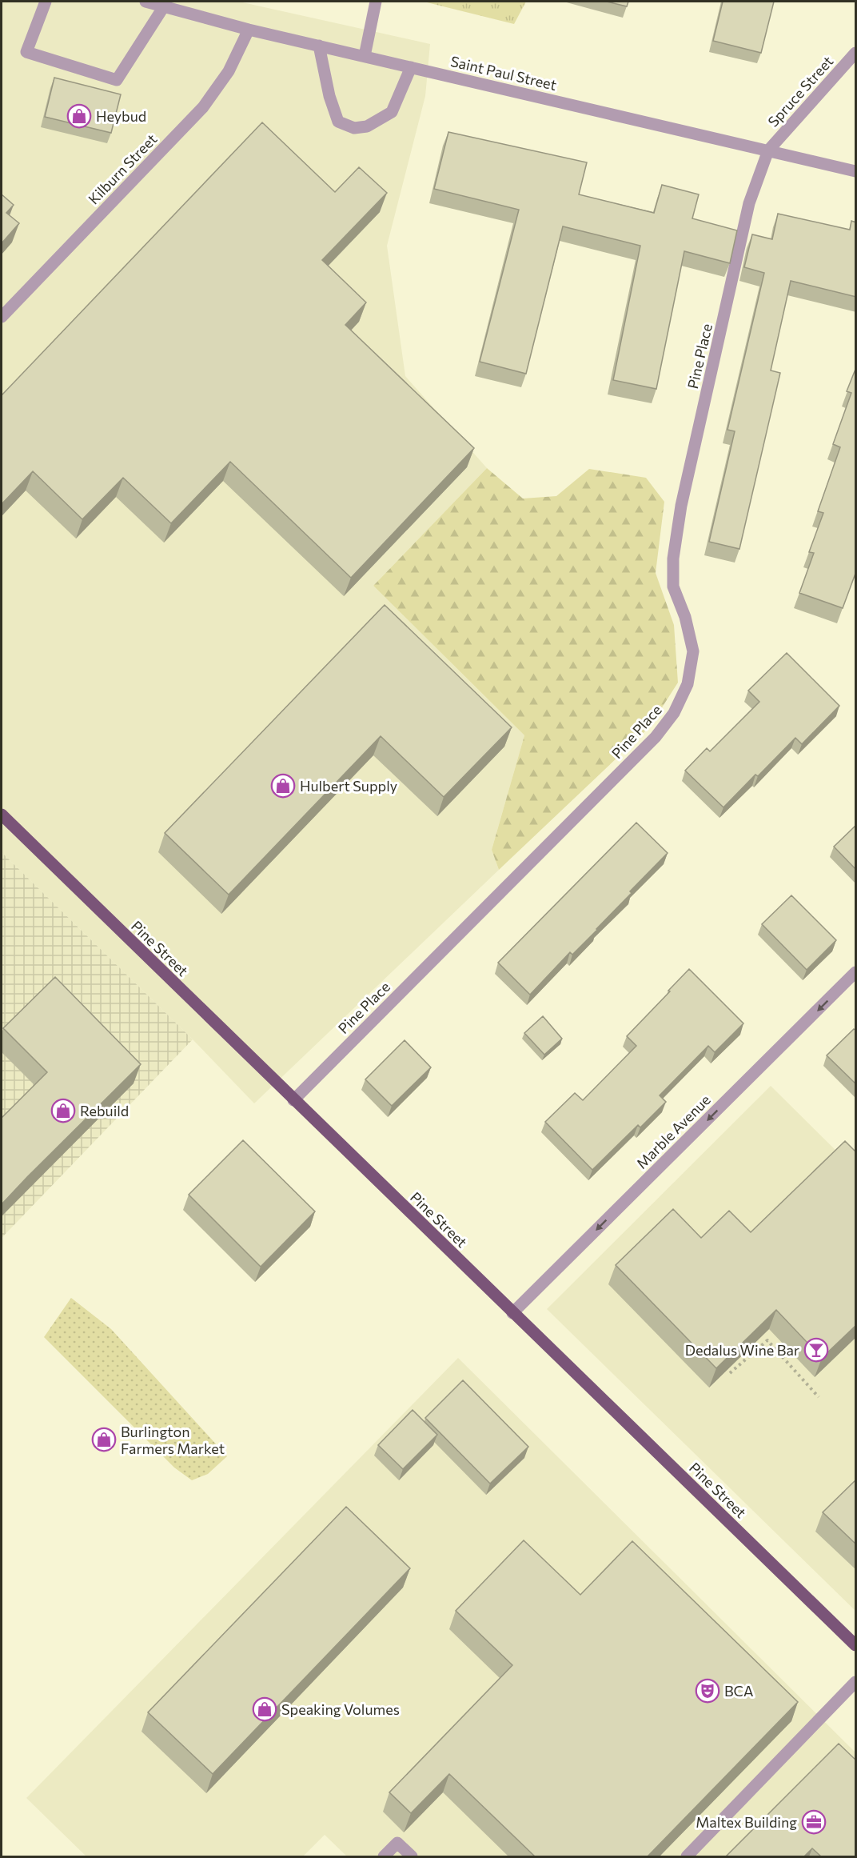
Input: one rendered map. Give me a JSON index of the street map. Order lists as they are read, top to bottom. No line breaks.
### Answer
{"streets":{"main road":["Pine Street"],"street":["Saint Paul Street","Spruce Street","Kilburn Street","Pine Place","Marble Avenue"]},"crossings":[["Saint Paul Street","Spruce Street"],["Saint Paul Street","Kilburn Street"],["Saint Paul Street","Pine Place"],["Spruce Street","Pine Place"],["Pine Place","Pine Street"],["Pine Street","Marble Avenue"]],"one_way":["Marble Avenue"],"places":{"shop":["Heybud","Hulbert Supply","Rebuild","Burlington Farmers Market","Speaking Volumes"],"bar":["Dedalus Wine Bar"],"theatre":["BCA"],"office":["Maltex Building"]}}
